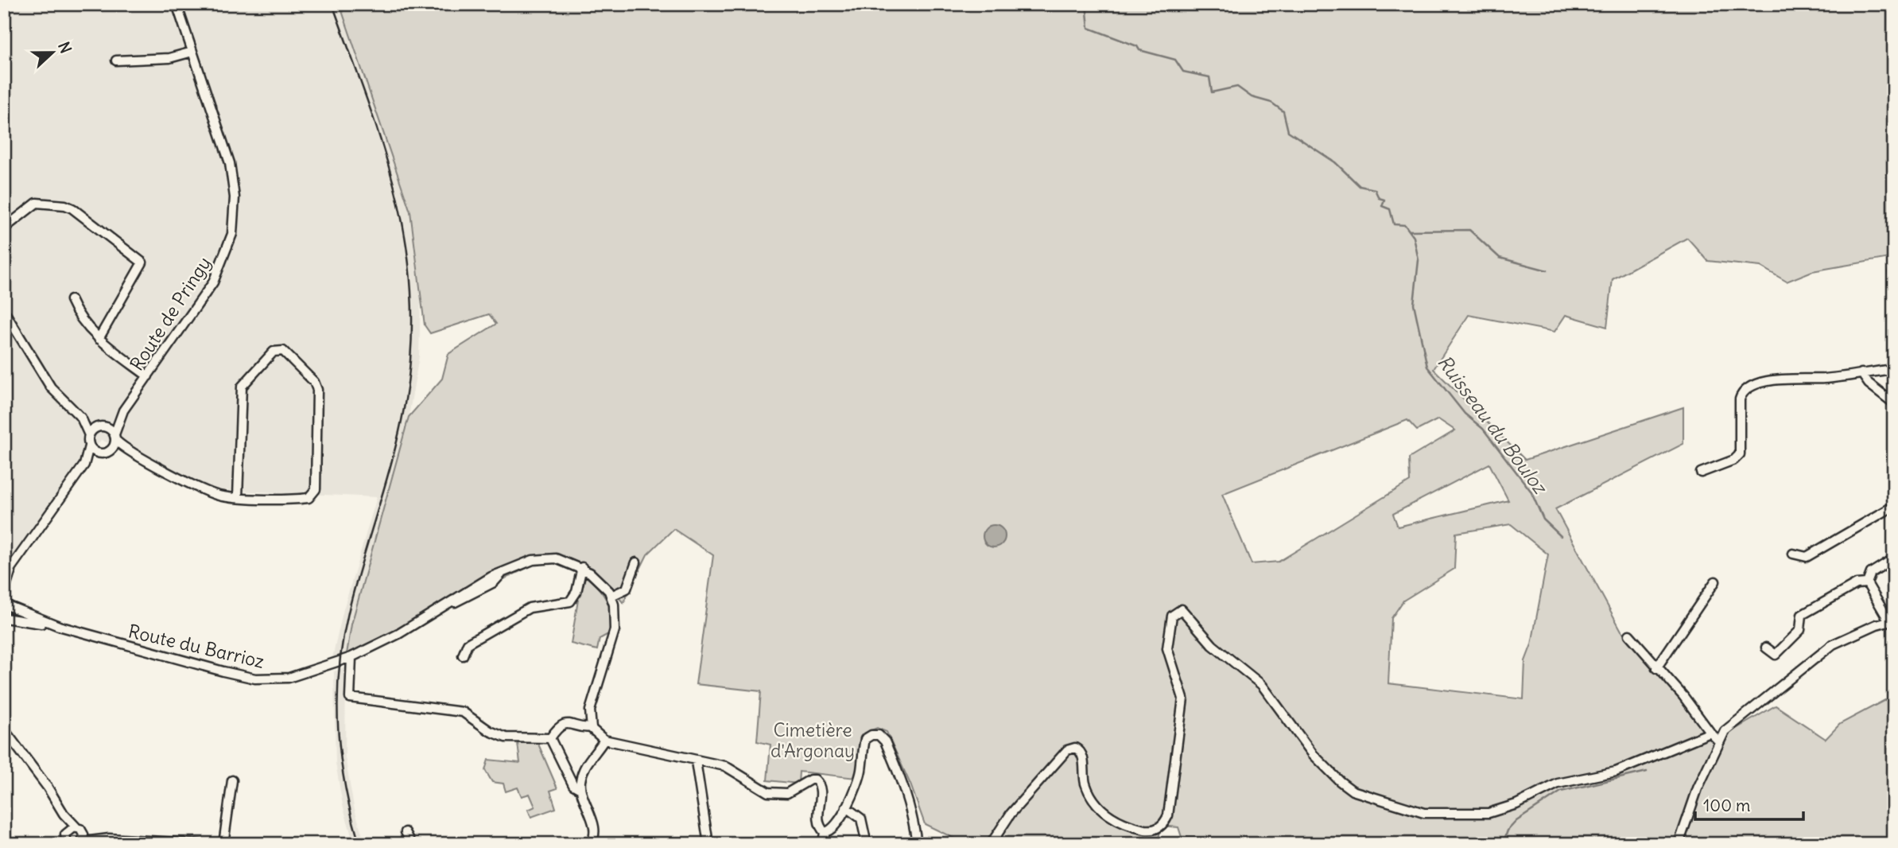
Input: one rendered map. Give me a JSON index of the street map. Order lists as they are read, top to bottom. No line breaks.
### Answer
{"streets":{"street":["Route de Pringy","Route du Barrioz"]},"water":["Ruisseau du Bouloz"],"parks":["Cimetière d'Argonay"],"scale_bar":"100 m","north":"right"}
